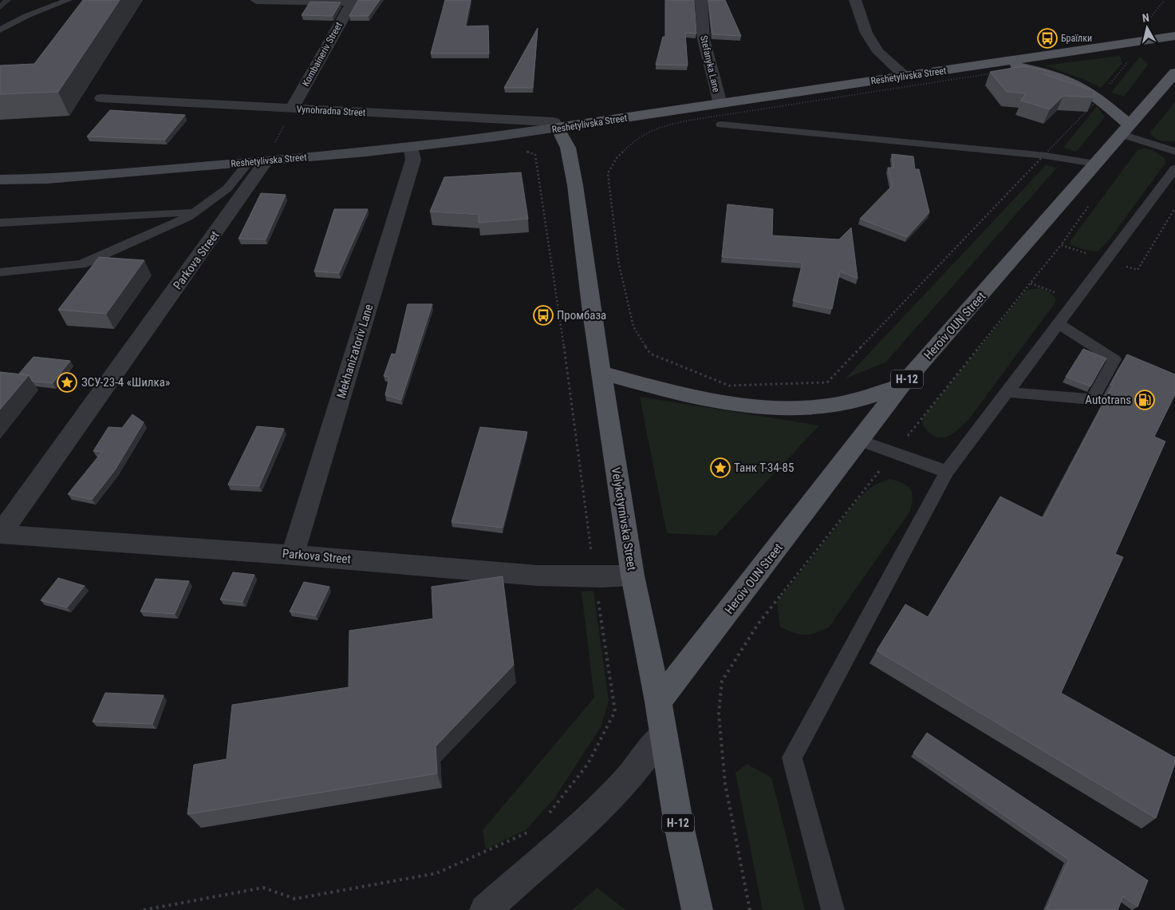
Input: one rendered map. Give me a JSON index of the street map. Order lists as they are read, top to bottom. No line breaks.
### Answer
{"streets":{"main road":["Reshetylivska Street","Heroiv OUN Street","Н-12","Velykotyrnivska Street"],"street":["Kombaineriv Street","Stefanyka Lane","Vynohradna Street","Parkova Street","Mekhanizatoriv Lane"]},"crossings":[["Kombaineriv Street","Vynohradna Street"],["Stefanyka Lane","Reshetylivska Street"],["Reshetylivska Street","Vynohradna Street"],["Reshetylivska Street","Parkova Street"],["Reshetylivska Street","Mekhanizatoriv Lane"],["Reshetylivska Street","Velykotyrnivska Street"],["Vynohradna Street","Velykotyrnivska Street"],["Parkova Street","Mekhanizatoriv Lane"],["Parkova Street","Velykotyrnivska Street"],["Heroiv OUN Street","Velykotyrnivska Street"]],"places":{"bus stop":["Браїлки","Промбаза"],"place":["ЗСУ-23-4 «Шилка»","Танк Т-34-85"],"fuel station":["Autotrans"]},"north":"top"}
